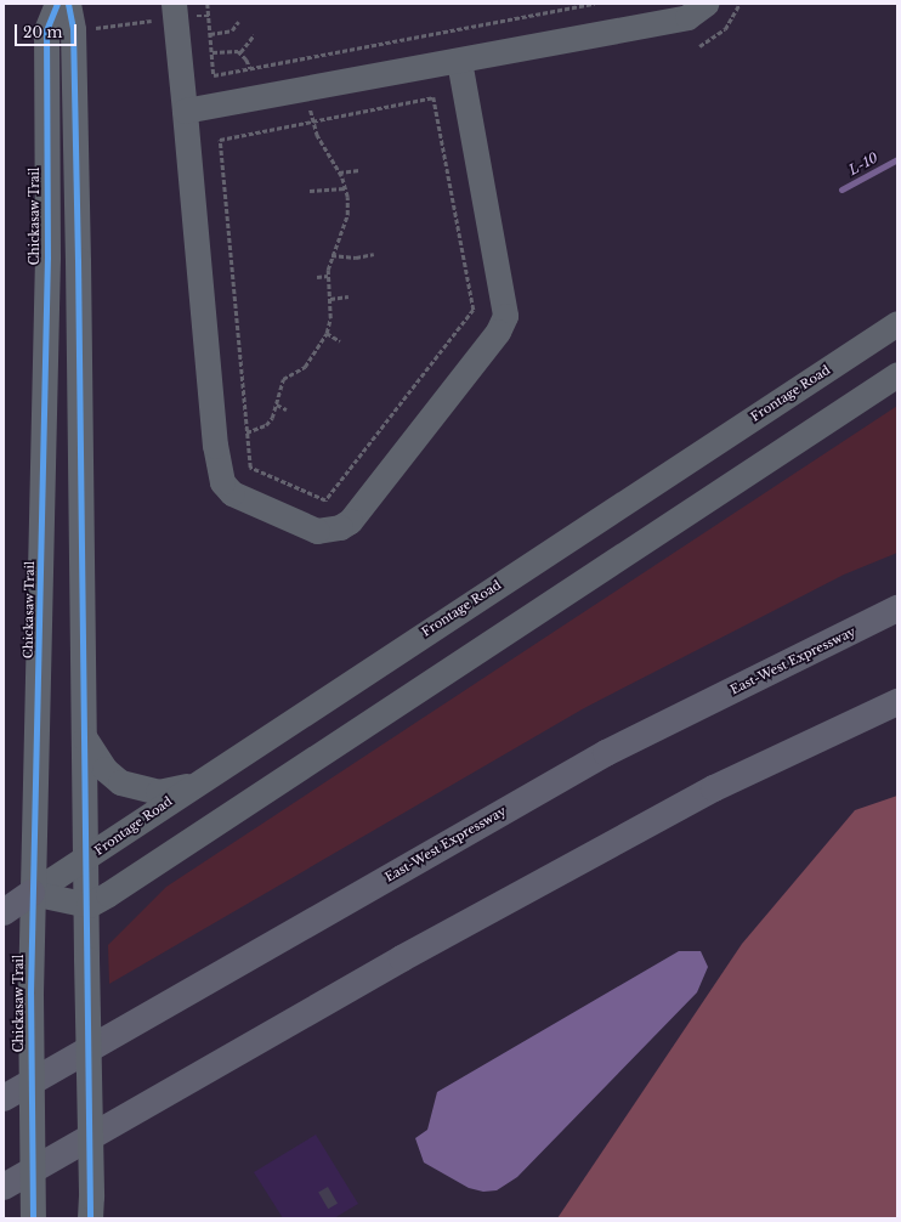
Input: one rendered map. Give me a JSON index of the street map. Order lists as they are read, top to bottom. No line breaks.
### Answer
{"streets":{"highway":["East-West Expressway"],"street":["Chickasaw Trail","Frontage Road"]},"crossings":[["Chickasaw Trail","Frontage Road"]],"water":["L-10"],"scale_bar":"20 m"}
